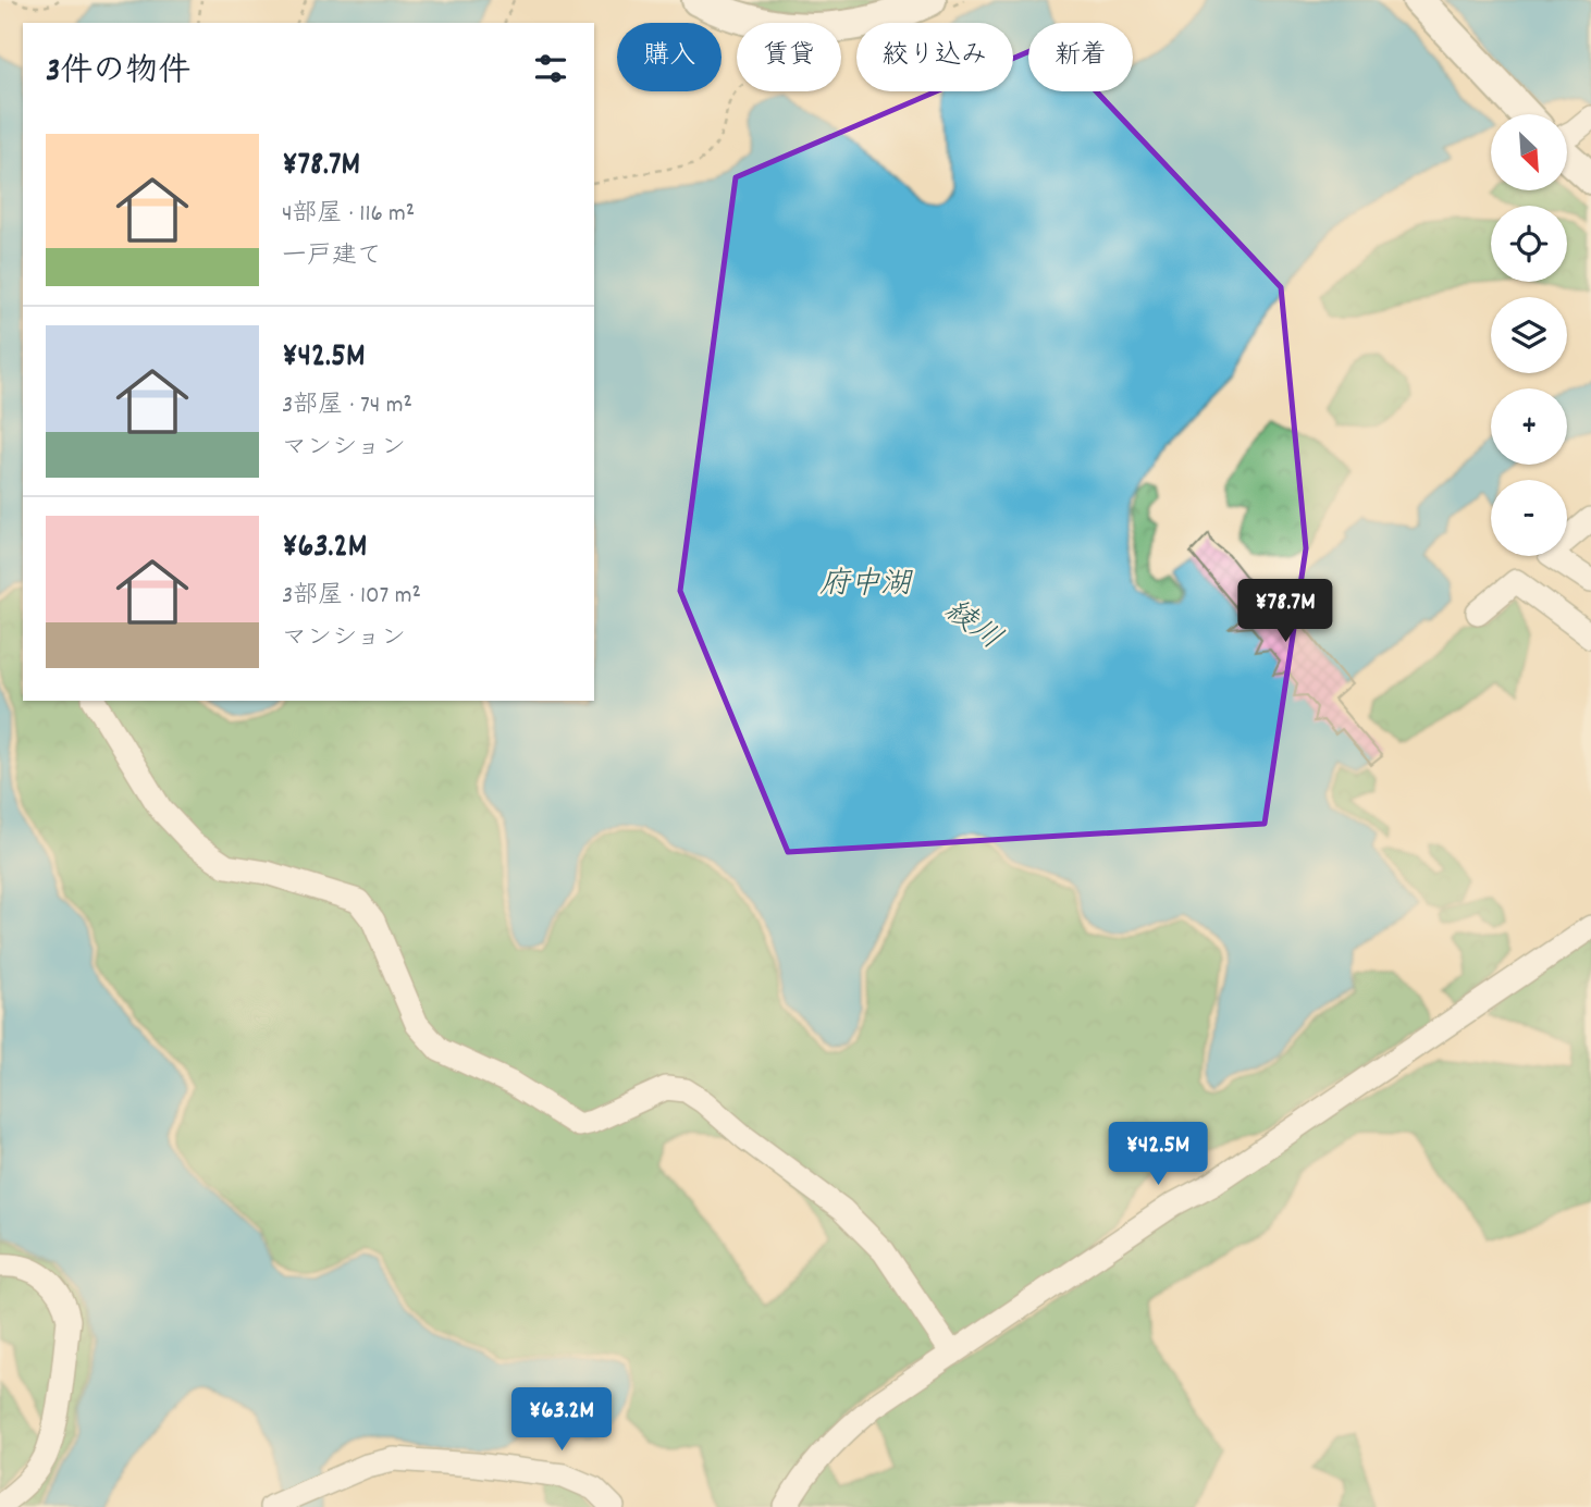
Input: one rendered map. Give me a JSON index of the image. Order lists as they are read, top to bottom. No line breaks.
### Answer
{"water":["府中湖","綾川"],"north":"bottom right","page":{"chip":["購入","賃貸","絞り込み","新着"],"heading":"3件の物件","map_buttons":["+","−"],"list":[{"name":"¥78.7M","note":"4部屋 · 116 m² · 一戸建て"},{"name":"¥42.5M","note":"3部屋 · 74 m² · マンション"},{"name":"¥63.2M","note":"3部屋 · 107 m² · マンション"}],"price":["¥78.7M","¥42.5M","¥63.2M"]}}
